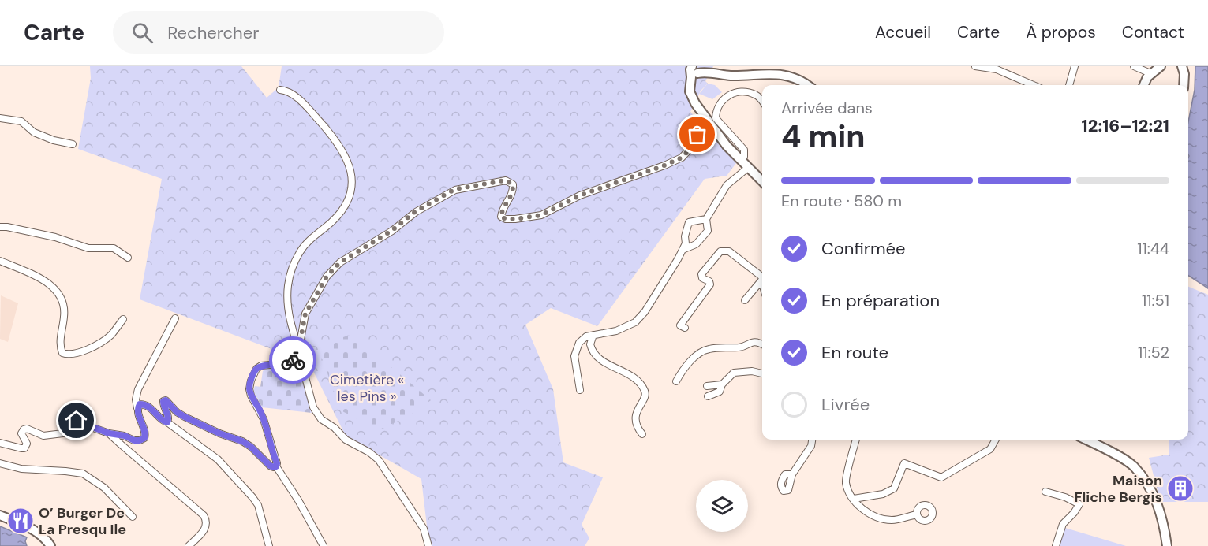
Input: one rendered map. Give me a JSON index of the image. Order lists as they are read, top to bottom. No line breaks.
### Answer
{"parks":["Cimetière « les Pins »"],"places":{"building":["Maison Fliche Bergis"],"restaurant":["O’ Burger De La Presqu Ile"]},"page":{"header":"Carte","search":"Rechercher","nav":["Accueil","Carte","À propos","Contact"],"heading":["4 min","Arrivée dans","12:16–12:21"],"bar":"En route · 580 m","list":[["Confirmée","11:44"],["En préparation","11:51"],["En route","11:52"],"Livrée"]}}
